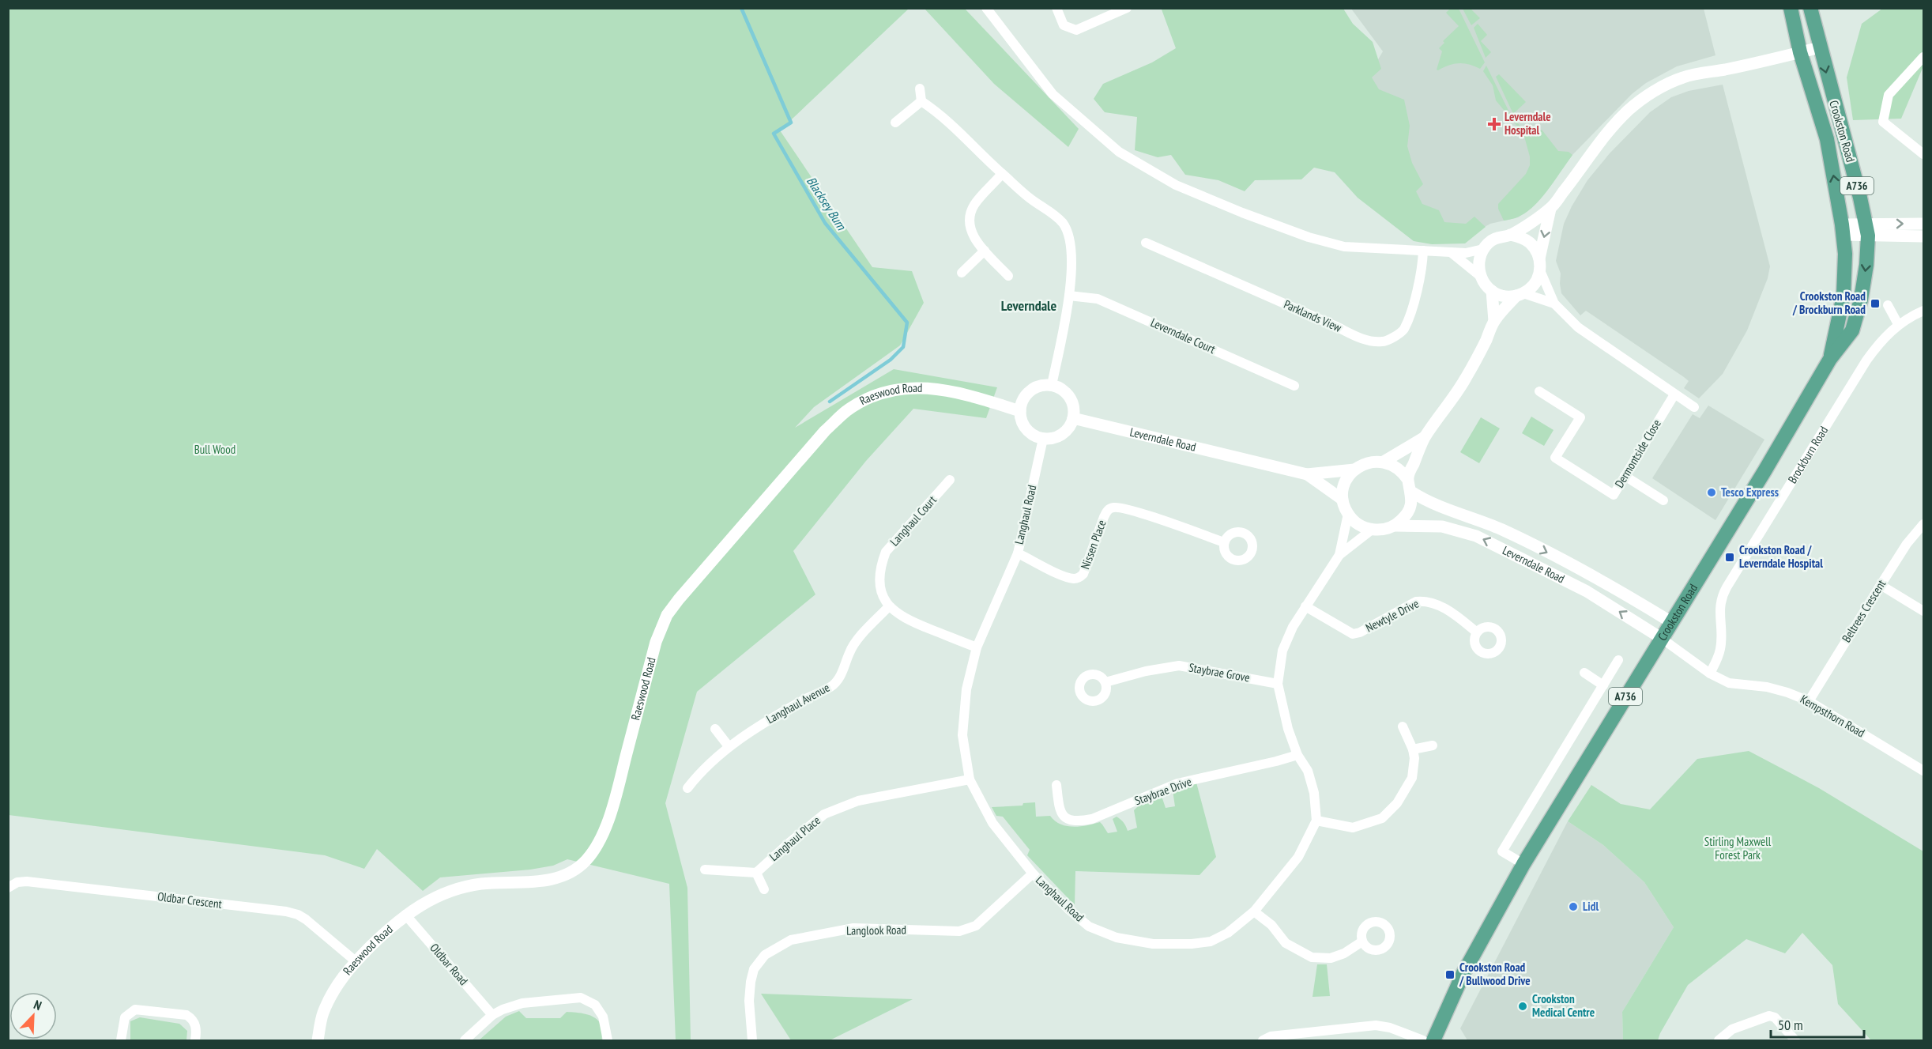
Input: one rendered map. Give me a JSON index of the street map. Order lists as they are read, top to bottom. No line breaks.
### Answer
{"streets":{"main road":["Crookston Road","A736"],"street":["Parklands View","Leverndale Court","Raeswood Road","Leverndale Road","Dermontside Close","Brockburn Road","Langhaul Road","Langhaul Court","Nissen Place","Beltrees Crescent","Newtyle Drive","Staybrae Grove","Langhaul Avenue","Kempsthorn Road","Staybrae Drive","Langhaul Place","Oldbar Crescent","Langlook Road","Oldbar Road"]},"crossings":[["Crookston Road","Leverndale Road"],["Crookston Road","Kempsthorn Road"],["Raeswood Road","Leverndale Road"],["Raeswood Road","Langhaul Road"],["Raeswood Road","Oldbar Crescent"],["Raeswood Road","Oldbar Road"],["Leverndale Road","Langhaul Road"],["Leverndale Road","Kempsthorn Road"],["Brockburn Road","Kempsthorn Road"],["Langhaul Road","Langhaul Court"],["Langhaul Road","Nissen Place"],["Langhaul Road","Newtyle Drive"],["Langhaul Road","Staybrae Grove"],["Langhaul Road","Staybrae Drive"],["Langhaul Road","Langhaul Place"],["Langhaul Road","Langlook Road"],["Langhaul Court","Langhaul Avenue"],["Beltrees Crescent","Kempsthorn Road"]],"districts":["Leverndale"],"water":["Blacksey Burn"],"parks":["Bull Wood","Stirling Maxwell Forest Park"],"places":{"health":["Leverndale Hospital"],"transit":["Crookston Road / Brockburn Road","Crookston Road / Leverndale Hospital","Crookston Road / Bullwood Drive"],"other":["Tesco Express","Lidl","Crookston Medical Centre"]},"scale_bar":"50 m","north":"top right"}
